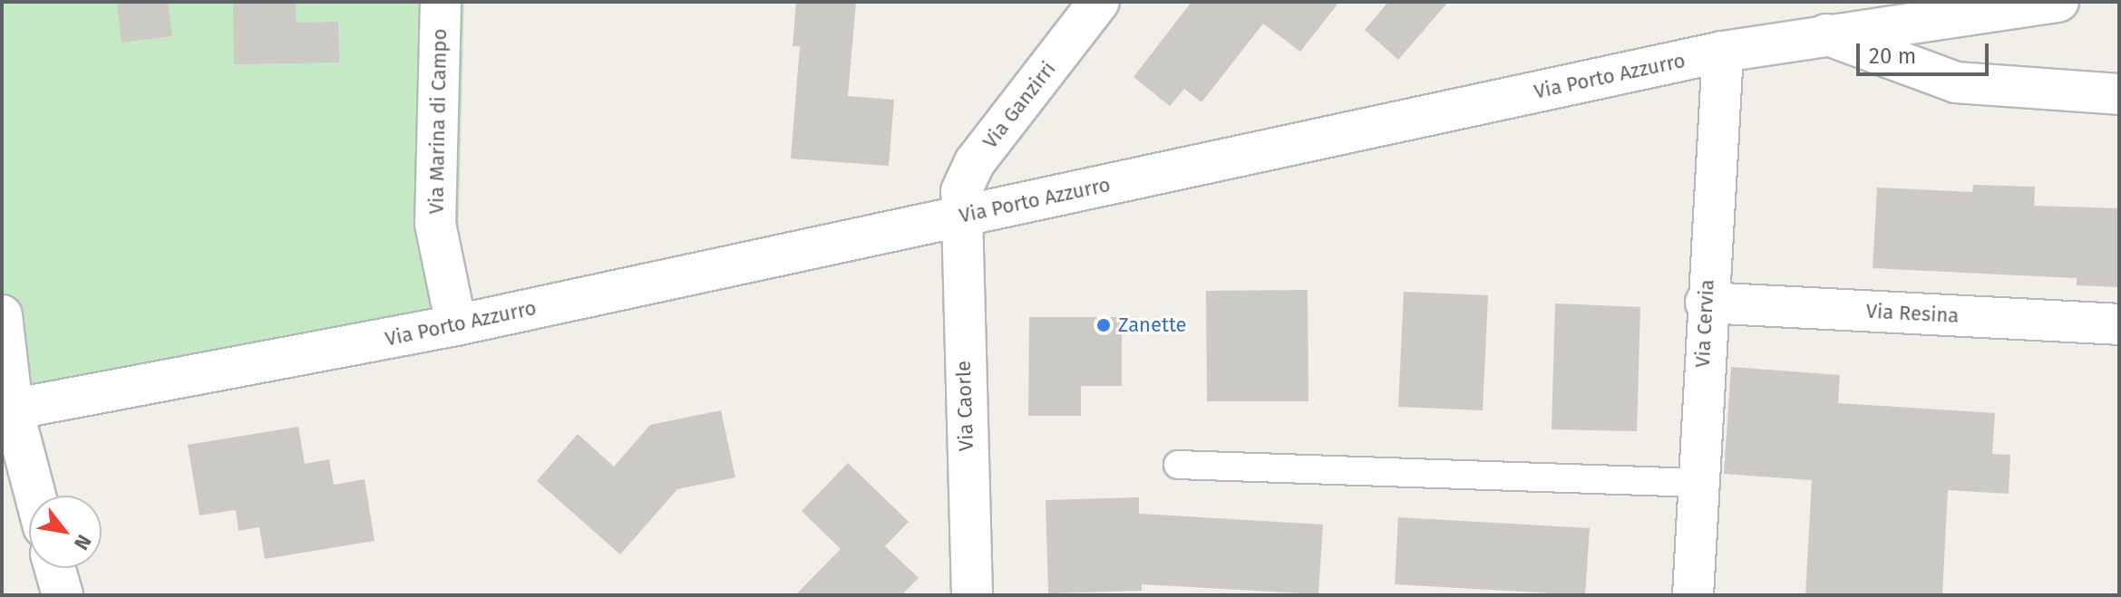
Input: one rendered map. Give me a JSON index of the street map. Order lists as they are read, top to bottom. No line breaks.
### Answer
{"streets":{"street":["Via Porto Azzurro","Via Ganzirri","Via Marina di Campo","Via Resina","Via Cervia","Via Caorle"]},"crossings":[["Via Porto Azzurro","Via Ganzirri"],["Via Porto Azzurro","Via Marina di Campo"],["Via Porto Azzurro","Via Cervia"],["Via Porto Azzurro","Via Caorle"],["Via Ganzirri","Via Caorle"],["Via Resina","Via Cervia"]],"places":["Zanette"],"scale_bar":"20 m","north":"bottom right"}
